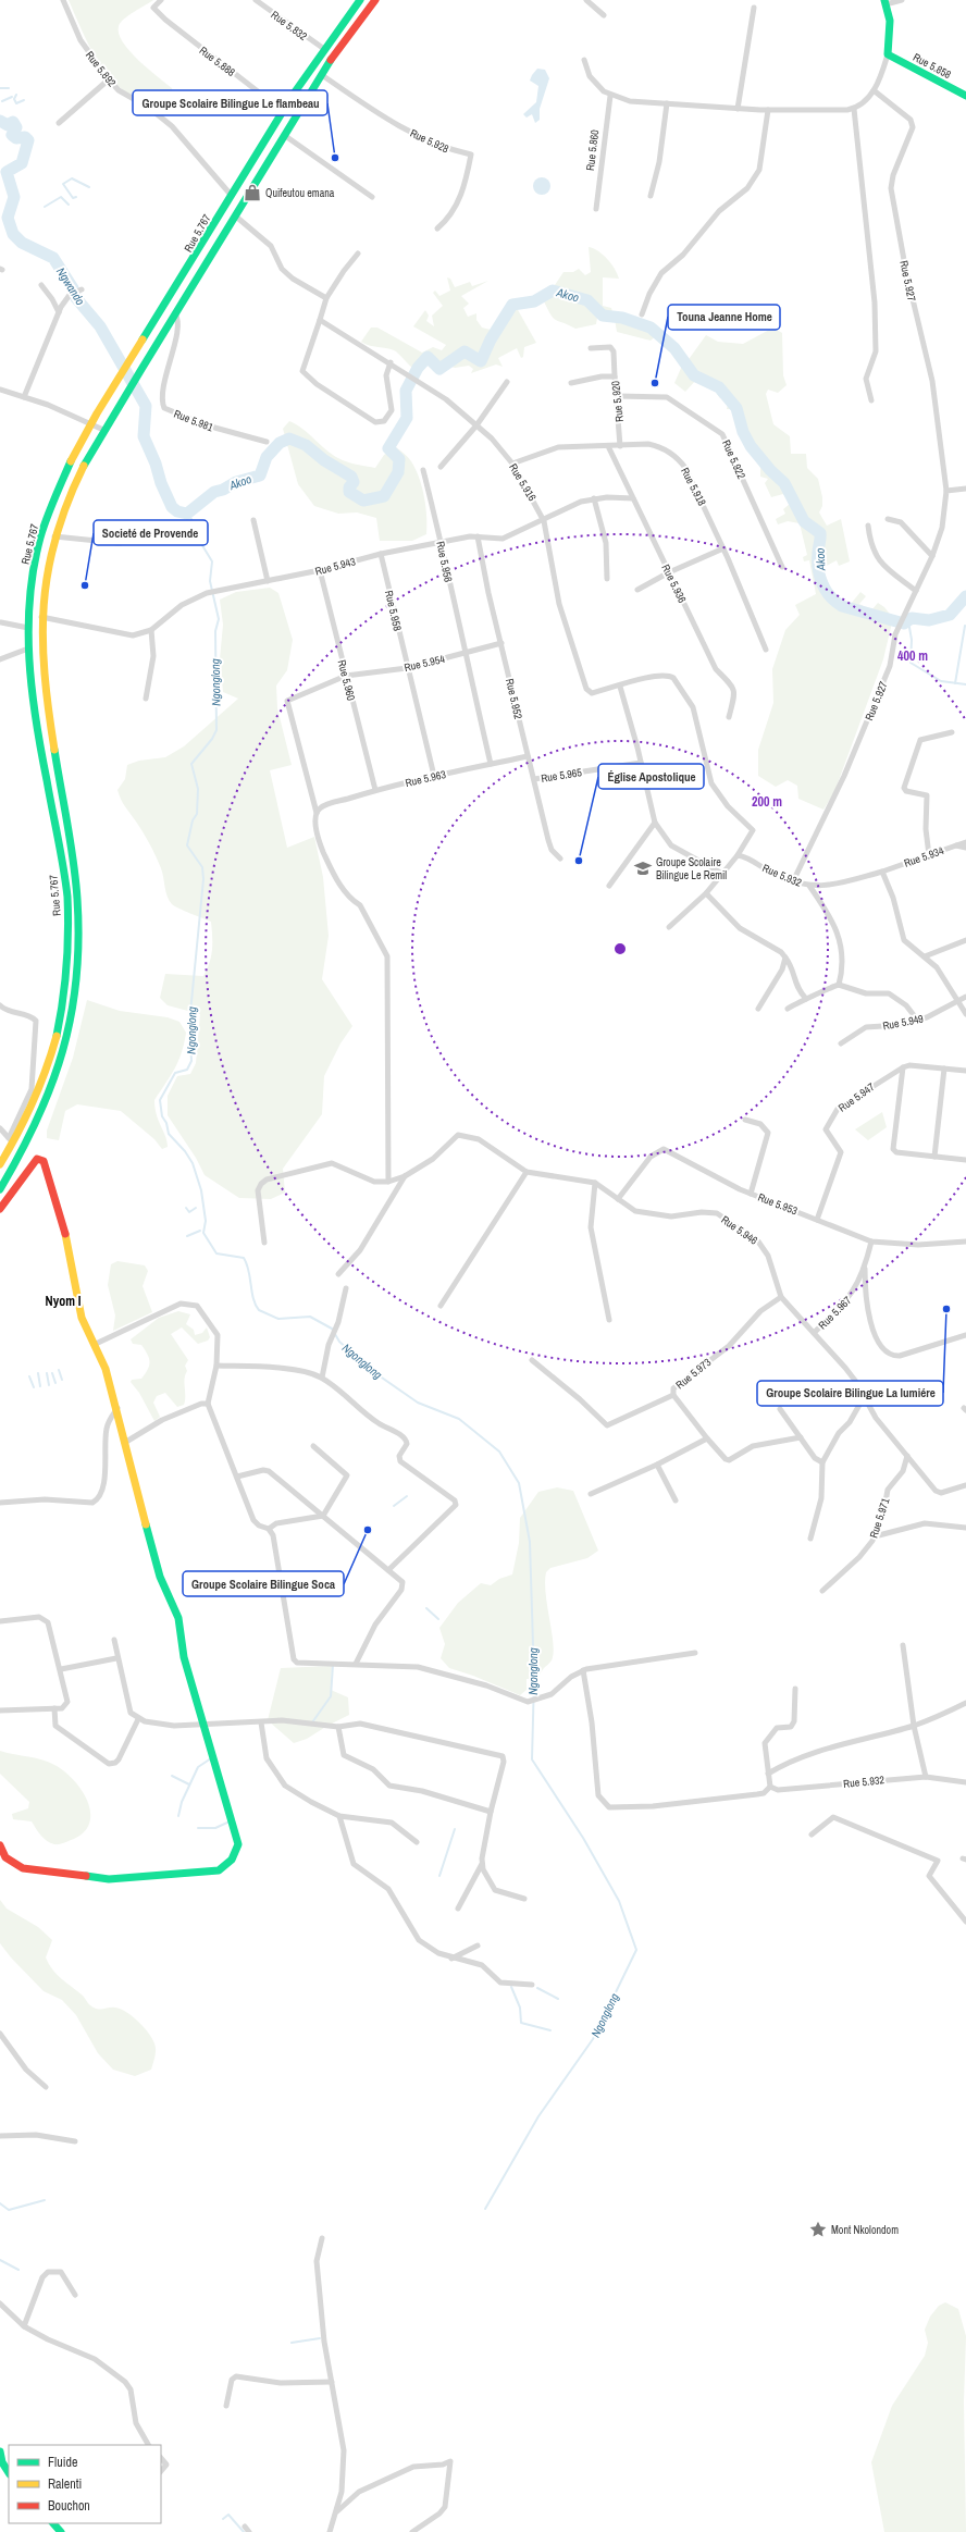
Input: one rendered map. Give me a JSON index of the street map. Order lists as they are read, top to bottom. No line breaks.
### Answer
{"streets":{"main road":["Rue 5.858","Rue 5.767"],"street":["Rue 5.832","Rue 5.888","Rue 5.892","Rue 5.928","Rue 5.860","Rue 5.927","Rue 5.920","Rue 5.981","Rue 5.922","Rue 5.916","Rue 5.918","Rue 5.956","Rue 5.943","Rue 5.936","Rue 5.958","Rue 5.954","Rue 5.960","Rue 5.952","Rue 5.965","Rue 5.963","Rue 5.934","Rue 5.932","Rue 5.949","Rue 5.947","Rue 5.953","Rue 5.946","Rue 5.967","Rue 5.973","Rue 5.971"]},"crossings":[["Rue 5.832","Rue 5.767"],["Rue 5.888","Rue 5.767"],["Rue 5.892","Rue 5.767"],["Rue 5.927","Rue 5.932"],["Rue 5.920","Rue 5.922"],["Rue 5.920","Rue 5.918"],["Rue 5.916","Rue 5.918"],["Rue 5.916","Rue 5.943"],["Rue 5.916","Rue 5.932"],["Rue 5.918","Rue 5.936"],["Rue 5.956","Rue 5.943"],["Rue 5.956","Rue 5.954"],["Rue 5.956","Rue 5.963"],["Rue 5.943","Rue 5.936"],["Rue 5.943","Rue 5.958"],["Rue 5.943","Rue 5.960"],["Rue 5.943","Rue 5.952"],["Rue 5.958","Rue 5.954"],["Rue 5.958","Rue 5.963"],["Rue 5.954","Rue 5.960"],["Rue 5.954","Rue 5.952"],["Rue 5.954","Rue 5.963"],["Rue 5.960","Rue 5.963"],["Rue 5.952","Rue 5.965"],["Rue 5.952","Rue 5.963"],["Rue 5.934","Rue 5.932"],["Rue 5.947","Rue 5.953"],["Rue 5.953","Rue 5.946"],["Rue 5.953","Rue 5.967"],["Rue 5.946","Rue 5.967"],["Rue 5.946","Rue 5.973"],["Rue 5.946","Rue 5.971"]],"districts":["Nyom I"],"water":["Ngwando","Akoo","Ngonglong"],"places":{"other":["Groupe Scolaire Bilingue Le flambeau","Touna Jeanne Home","Societé de Provende","Église Apostolique","Groupe Scolaire Bilingue La lumiére","Groupe Scolaire Bilingue Soca"],"shop":["Quifeutou emana"],"school or university":["Groupe Scolaire Bilingue Le Remil"],"place":["Mont Nkolondom"]},"legend":["Fluide","Ralenti","Bouchon"],"rings":["400 m","200 m"]}
